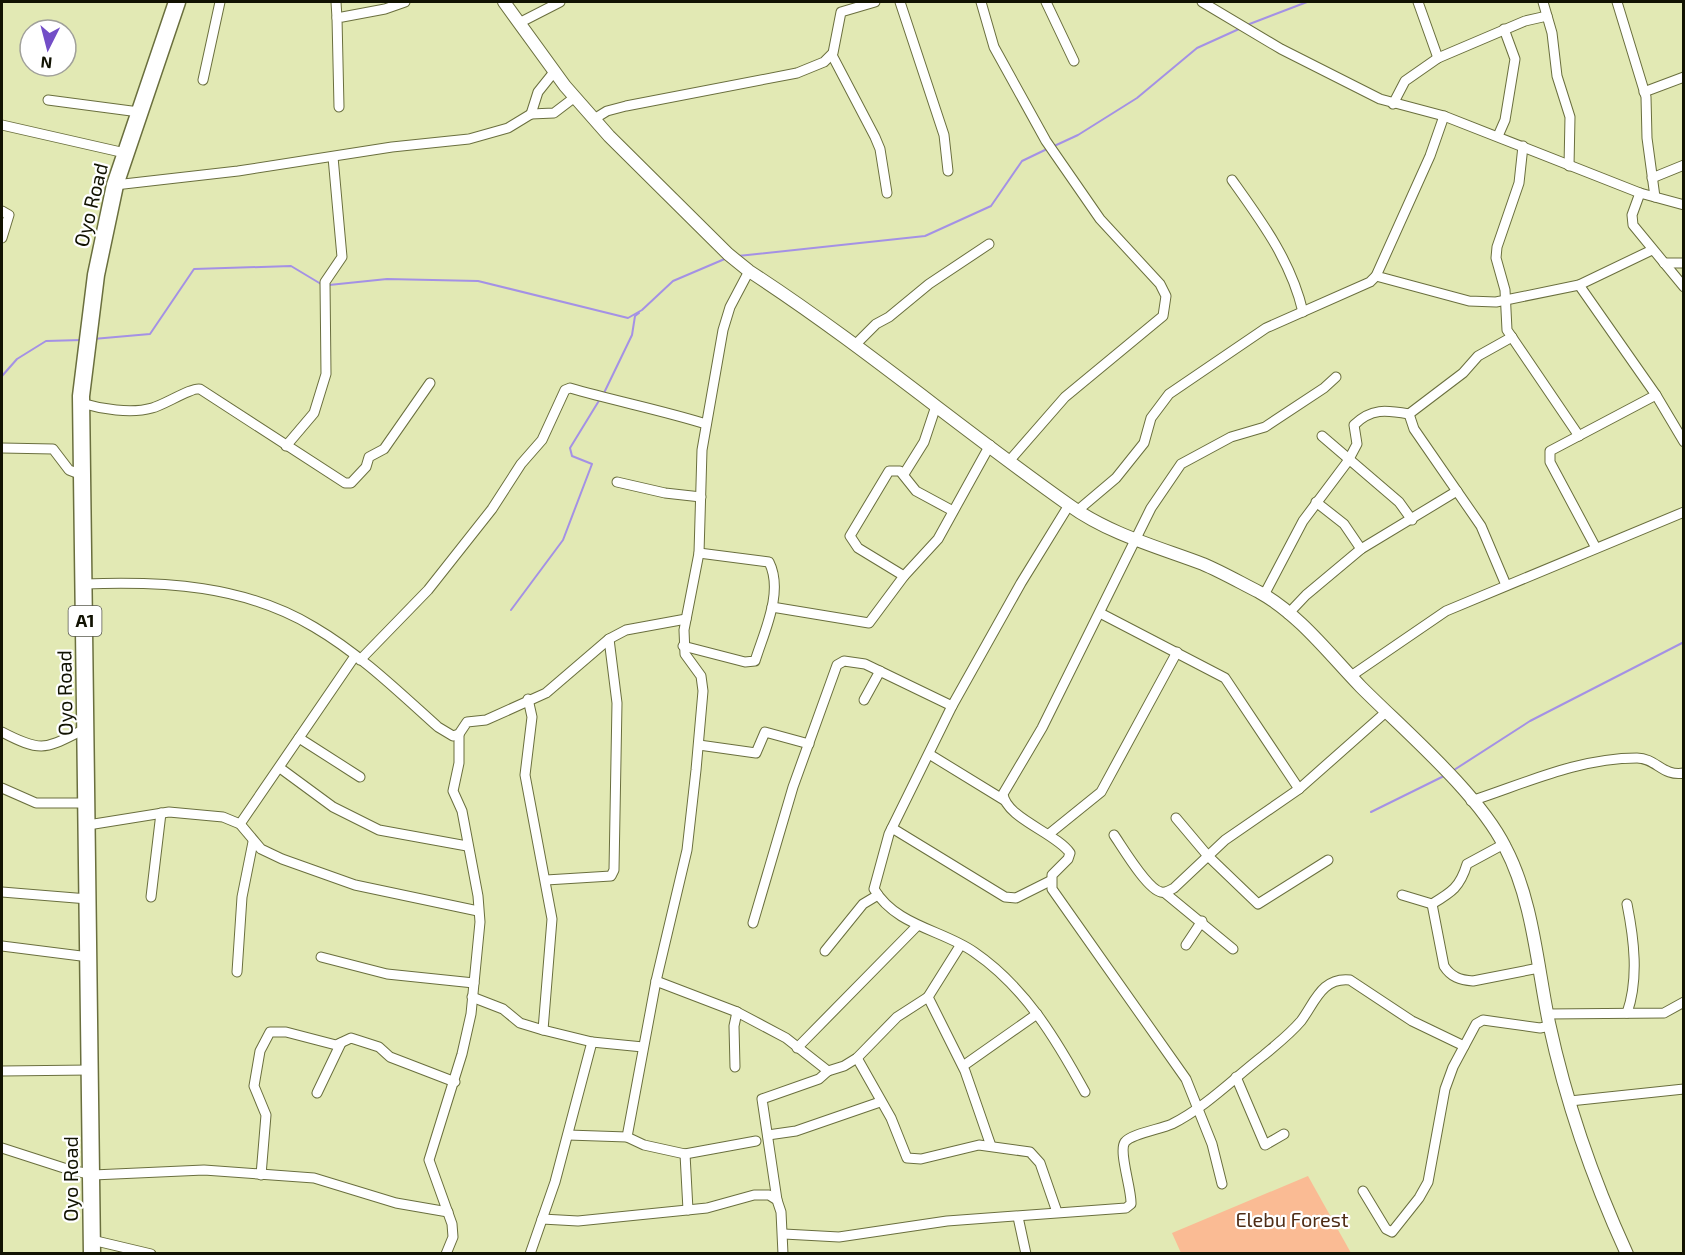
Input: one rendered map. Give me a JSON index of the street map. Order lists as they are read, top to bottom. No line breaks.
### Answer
{"streets":{"highway":["Oyo Road","A1"]},"parks":["Elebu Forest"],"north":"bottom"}
